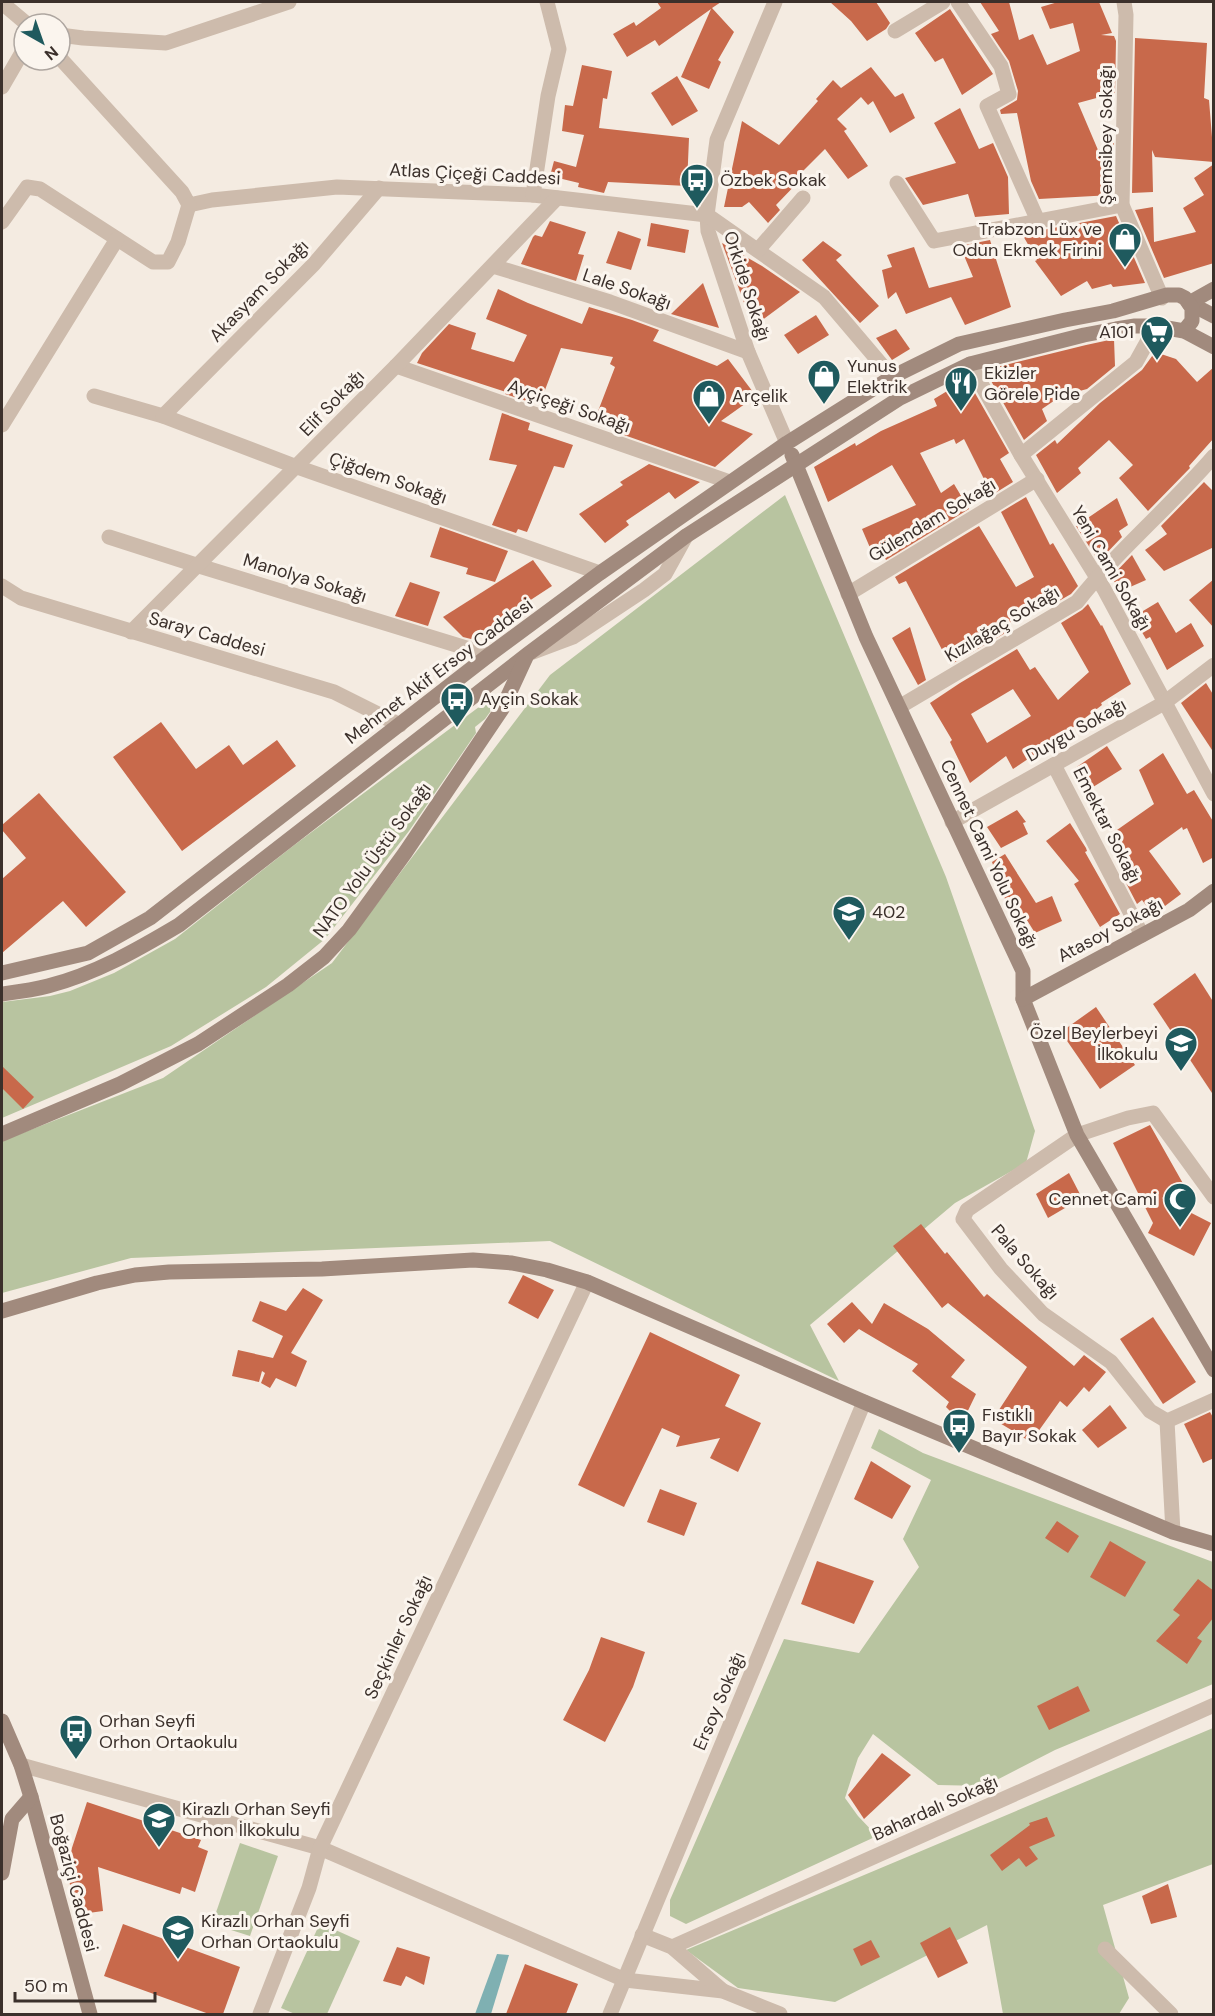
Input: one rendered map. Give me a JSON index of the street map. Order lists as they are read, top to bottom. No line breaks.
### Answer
{"streets":{"street":["Şemsibey Sokağı","Atlas Çiçeği Caddesi","Orkide Sokağı","Lale Sokağı","Akasyam Sokağı","Elif Sokağı","Ayçiçeği Sokağı","Çiğdem Sokağı","Gülendam Sokağı","Yeni Cami Sokağı","Manolya Sokağı","Kızılağaç Sokağı","Saray Caddesi","Mehmet Akif Ersoy Caddesi","Duygu Sokağı","Emektar Sokağı","Cennet Cami Yolu Sokağı","NATO Yolu Üstü Sokağı","Atasoy Sokağı","Pala Sokağı","Seçkinler Sokağı","Ersoy Sokağı","Bahardalı Sokağı","Boğaziçi Caddesi"]},"crossings":[["Şemsibey Sokağı","Mehmet Akif Ersoy Caddesi"],["Atlas Çiçeği Caddesi","Orkide Sokağı"],["Atlas Çiçeği Caddesi","Akasyam Sokağı"],["Atlas Çiçeği Caddesi","Elif Sokağı"],["Atlas Çiçeği Caddesi","Mehmet Akif Ersoy Caddesi"],["Orkide Sokağı","Lale Sokağı"],["Orkide Sokağı","Mehmet Akif Ersoy Caddesi"],["Orkide Sokağı","Cennet Cami Yolu Sokağı"],["Lale Sokağı","Elif Sokağı"],["Akasyam Sokağı","Çiğdem Sokağı"],["Elif Sokağı","Ayçiçeği Sokağı"],["Elif Sokağı","Çiğdem Sokağı"],["Elif Sokağı","Manolya Sokağı"],["Elif Sokağı","Saray Caddesi"],["Ayçiçeği Sokağı","Mehmet Akif Ersoy Caddesi"],["Çiğdem Sokağı","Mehmet Akif Ersoy Caddesi"],["Gülendam Sokağı","Yeni Cami Sokağı"],["Gülendam Sokağı","Cennet Cami Yolu Sokağı"],["Yeni Cami Sokağı","Kızılağaç Sokağı"],["Yeni Cami Sokağı","Duygu Sokağı"],["Manolya Sokağı","Mehmet Akif Ersoy Caddesi"],["Kızılağaç Sokağı","Cennet Cami Yolu Sokağı"],["Saray Caddesi","Mehmet Akif Ersoy Caddesi"],["Mehmet Akif Ersoy Caddesi","Cennet Cami Yolu Sokağı"],["Duygu Sokağı","Emektar Sokağı"],["Duygu Sokağı","Cennet Cami Yolu Sokağı"],["Emektar Sokağı","Atasoy Sokağı"],["Cennet Cami Yolu Sokağı","Atasoy Sokağı"],["Cennet Cami Yolu Sokağı","Pala Sokağı"]],"places":{"bus stop":["Özbek Sokak","Ayçin Sokak","Fıstıklı Bayır Sokak","Orhan Seyfi Orhon Ortaokulu"],"shop":["Trabzon Lüx ve Odun Ekmek Firini","Yunus Elektrik","Arçelik"],"supermarket":["A101"],"restaurant":["Ekizler Görele Pide"],"school or university":["402","Özel Beylerbeyi İlkokulu","Kirazlı Orhan Seyfi Orhon İlkokulu","Kirazlı Orhan Seyfi Orhan Ortaokulu"],"mosque":["Cennet Cami"]},"scale_bar":"50 m","north":"bottom right"}
